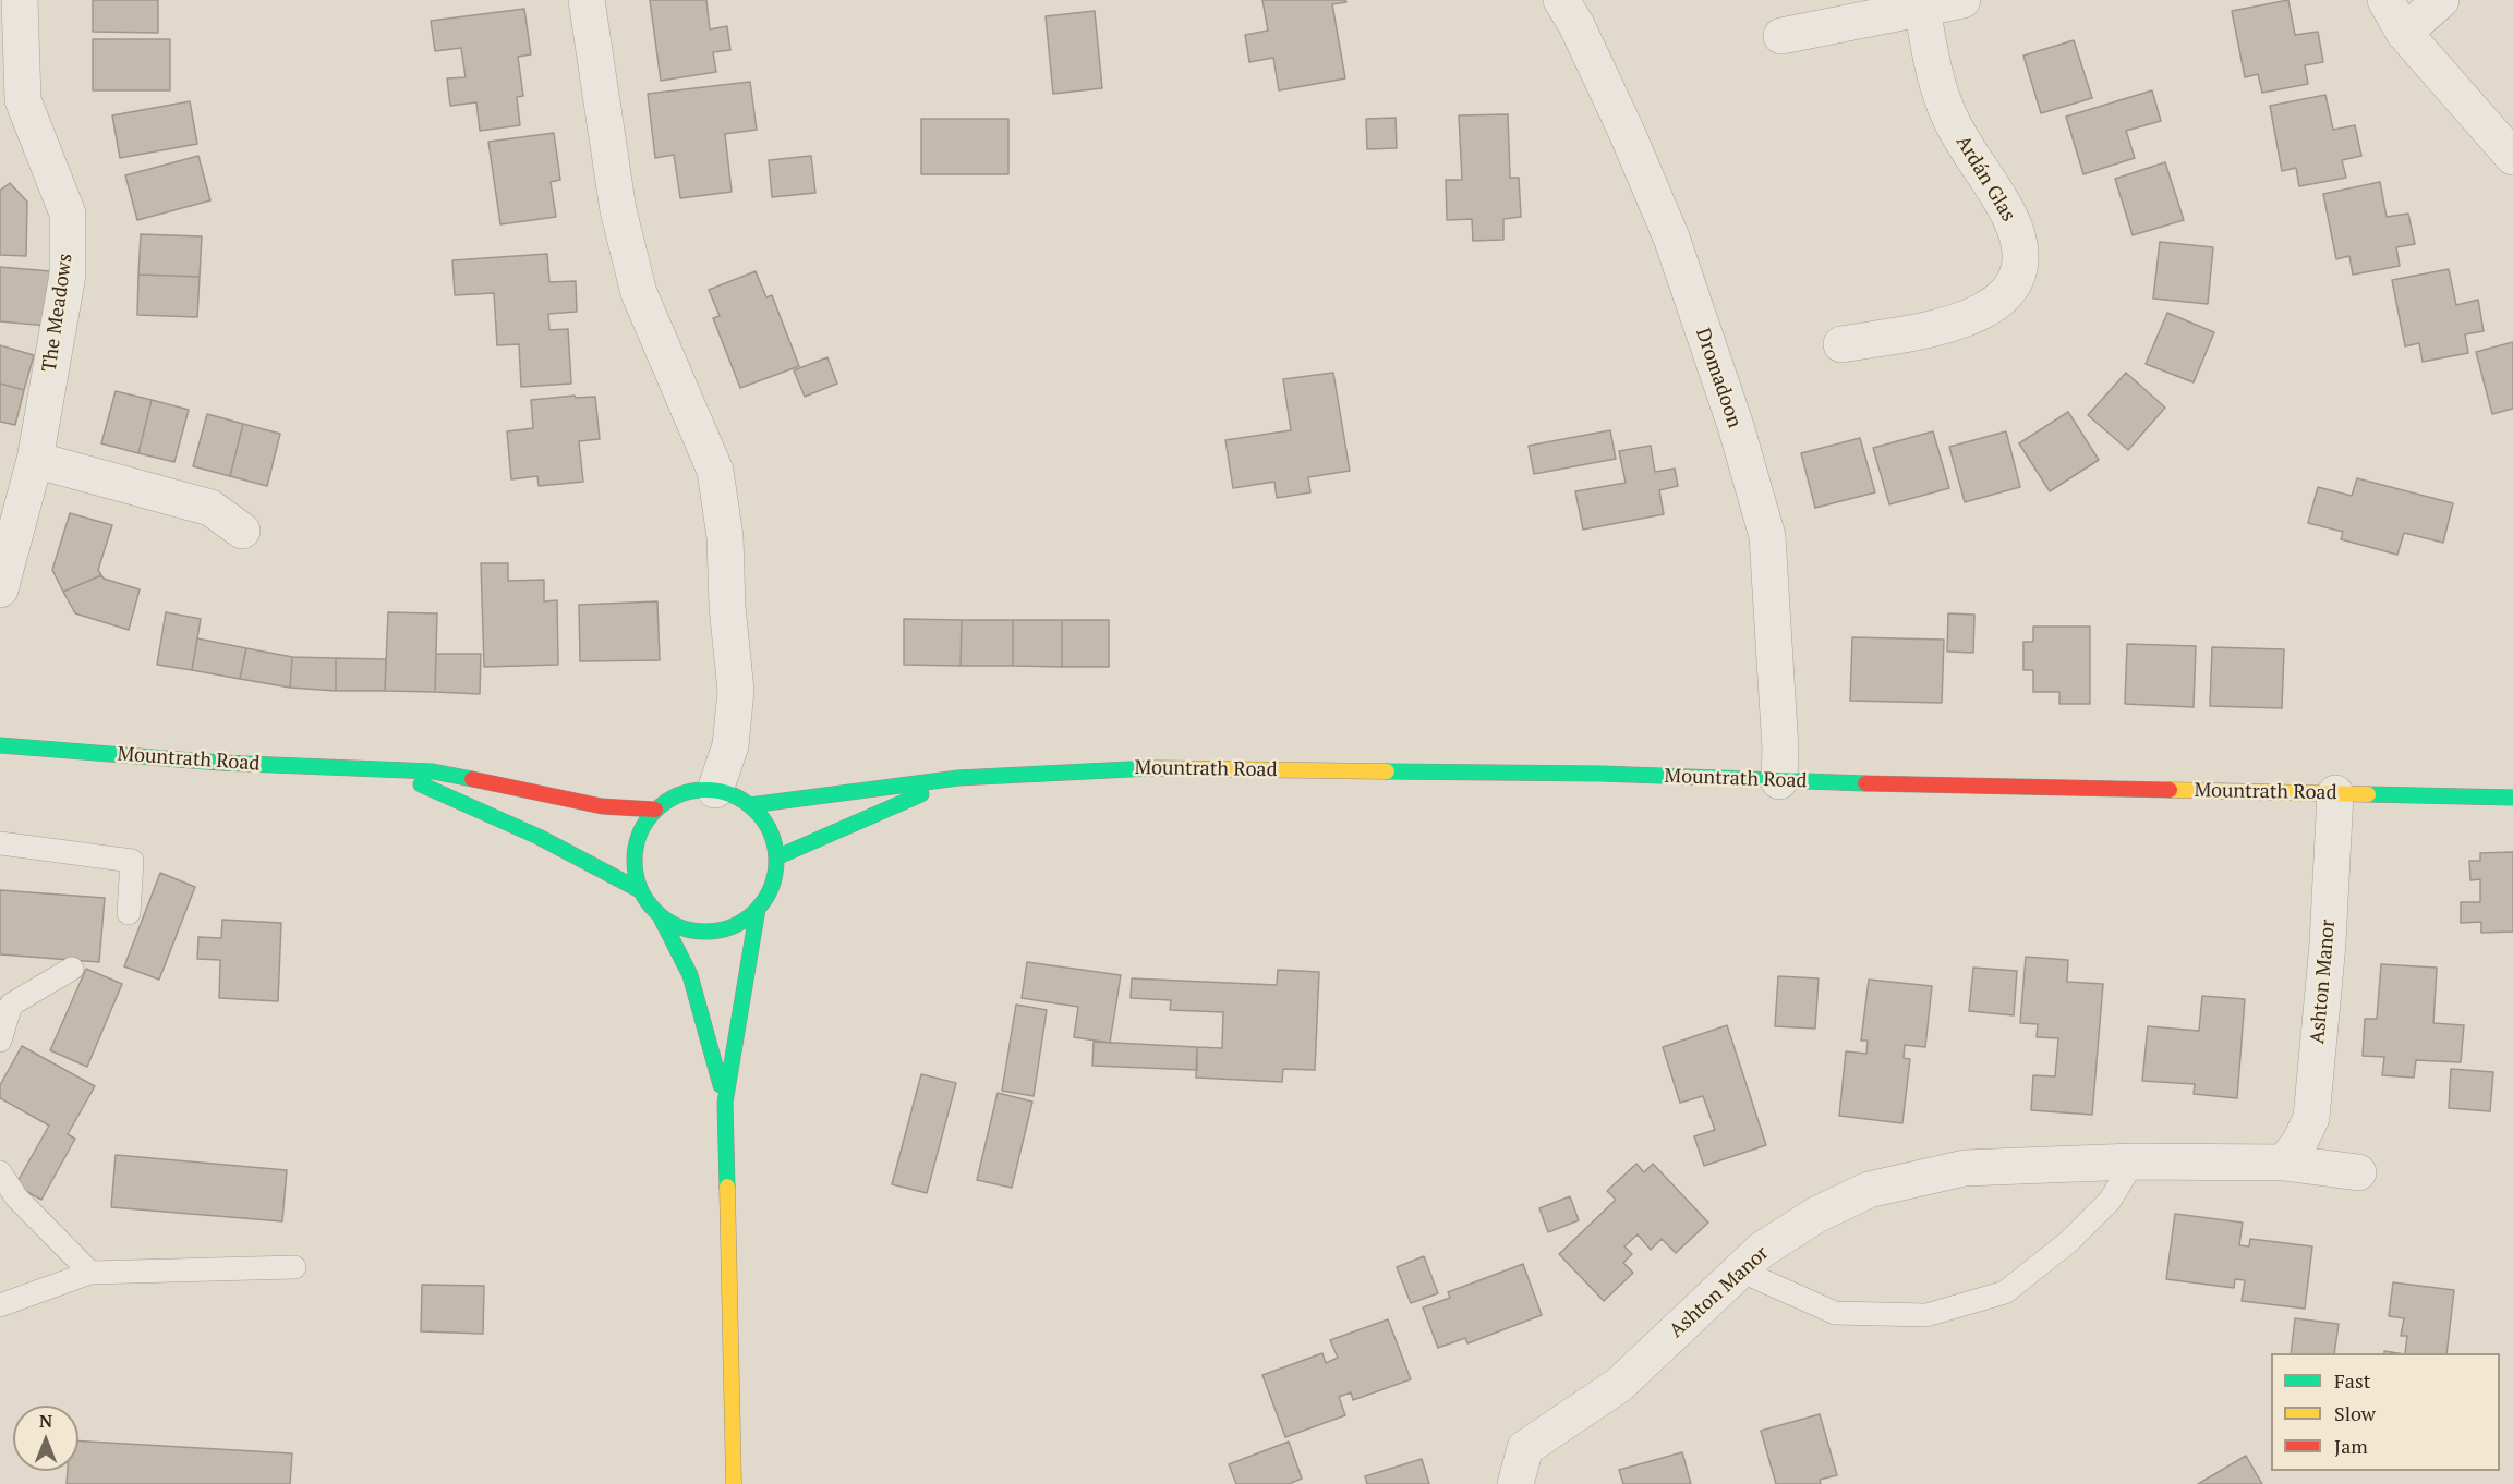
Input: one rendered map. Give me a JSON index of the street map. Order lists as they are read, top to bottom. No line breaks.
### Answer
{"streets":{"main road":["Mountrath Road"],"street":["Ardán Glas","The Meadows","Dromadoon","Ashton Manor"]},"crossings":[["Dromadoon","Mountrath Road"],["Mountrath Road","Ashton Manor"]],"legend":["Fast","Slow","Jam"],"north":"top"}
